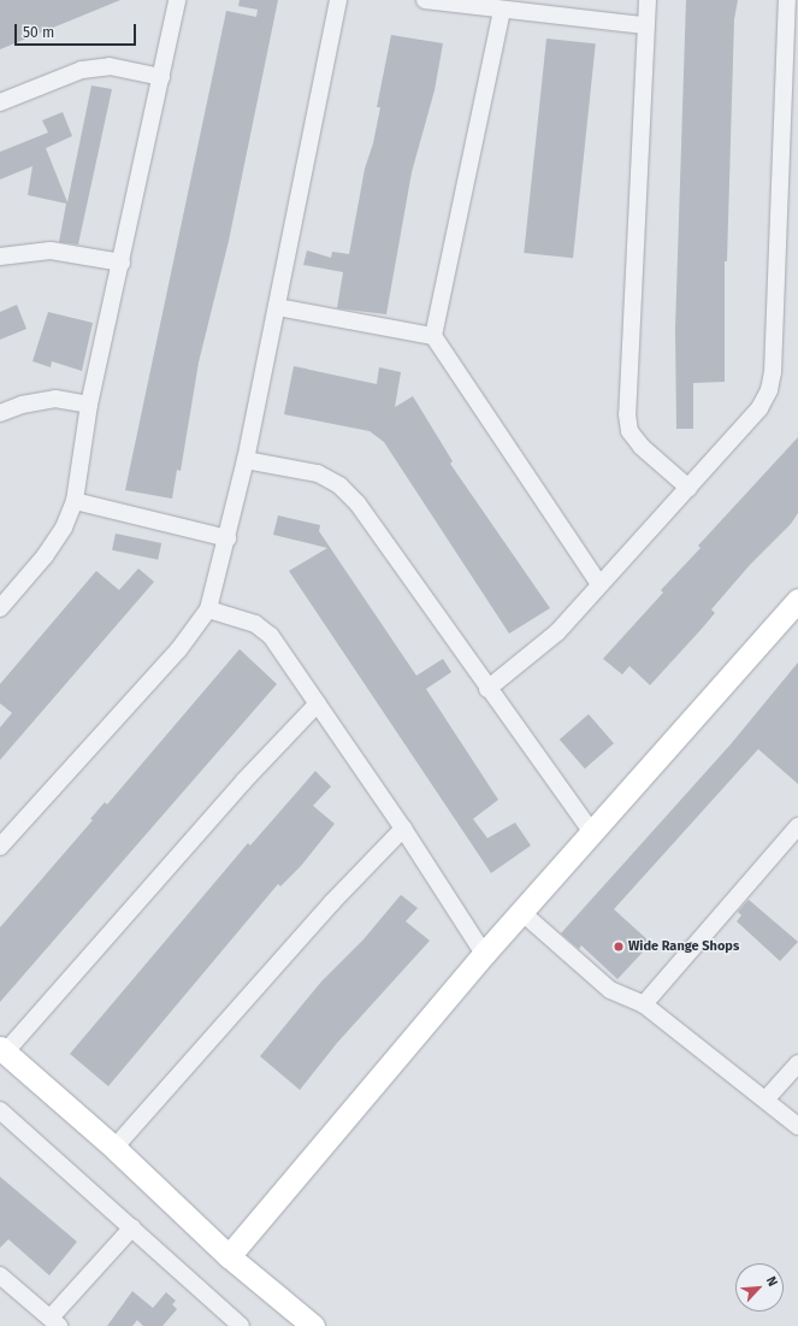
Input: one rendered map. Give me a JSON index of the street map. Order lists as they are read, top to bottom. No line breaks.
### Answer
{"places":["Wide Range Shops"],"scale_bar":"50 m","north":"top right"}
